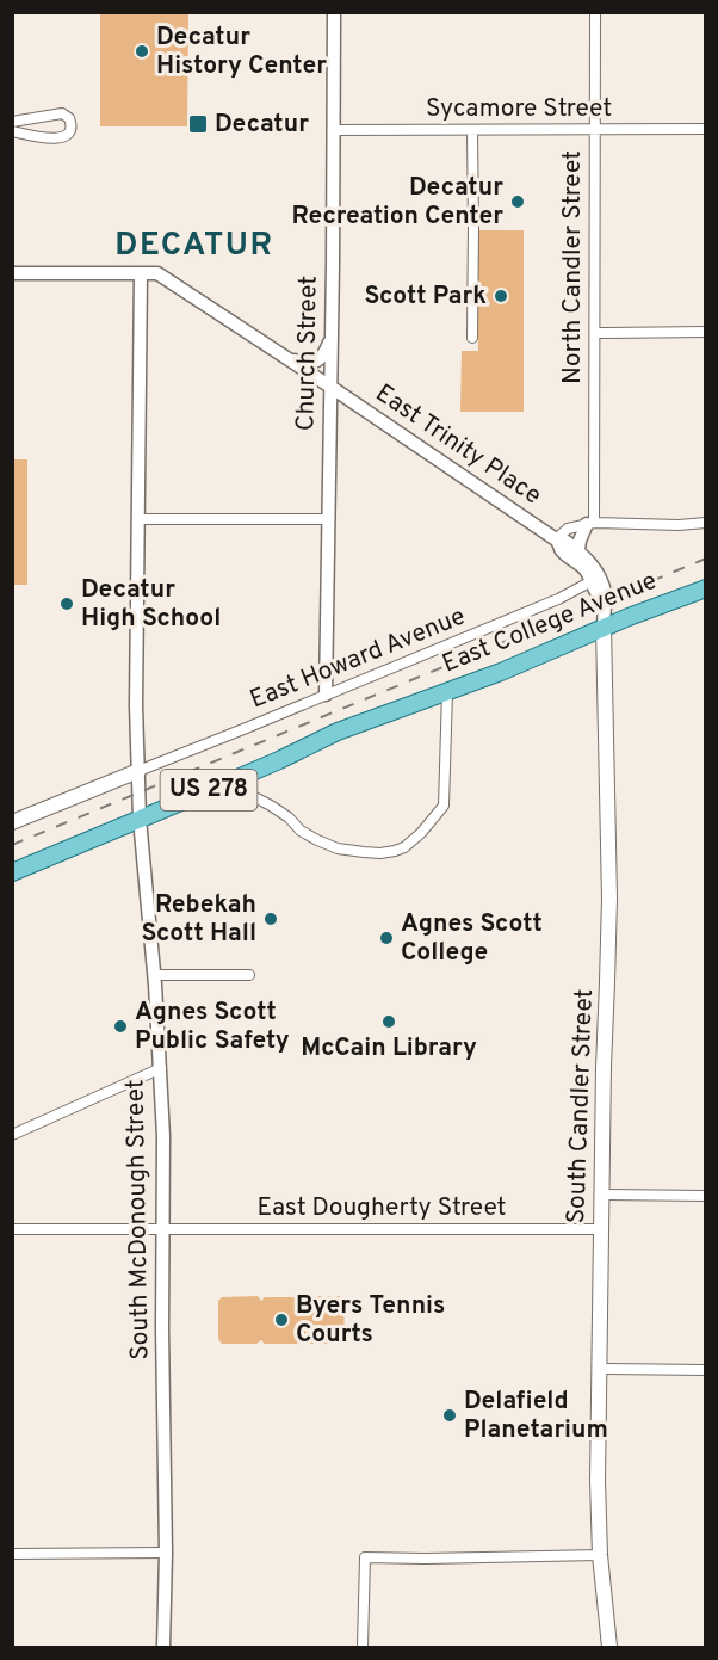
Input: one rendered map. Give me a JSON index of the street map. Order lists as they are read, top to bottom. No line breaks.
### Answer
{"streets":{"main road":["East College Avenue","US 278","South Candler Street"],"street":["Sycamore Street","North Candler Street","Church Street","East Trinity Place","East Howard Avenue","East Dougherty Street","South McDonough Street"]},"crossings":[["Sycamore Street","North Candler Street"],["Sycamore Street","Church Street"],["Church Street","East Trinity Place"],["Church Street","East Howard Avenue"],["East Trinity Place","East Howard Avenue"],["East Trinity Place","South Candler Street"],["East Trinity Place","South McDonough Street"],["East College Avenue","US 278"],["East College Avenue","South Candler Street"],["East College Avenue","South McDonough Street"],["East Howard Avenue","South McDonough Street"],["US 278","South McDonough Street"],["South Candler Street","East Dougherty Street"],["East Dougherty Street","South McDonough Street"]],"districts":["DECATUR"],"places":{"other":["Decatur History Center","Decatur Recreation Center","Scott Park","Decatur High School","Rebekah Scott Hall","Agnes Scott College","McCain Library","Agnes Scott Public Safety","Byers Tennis Courts","Delafield Planetarium"],"transit":["Decatur"]}}
